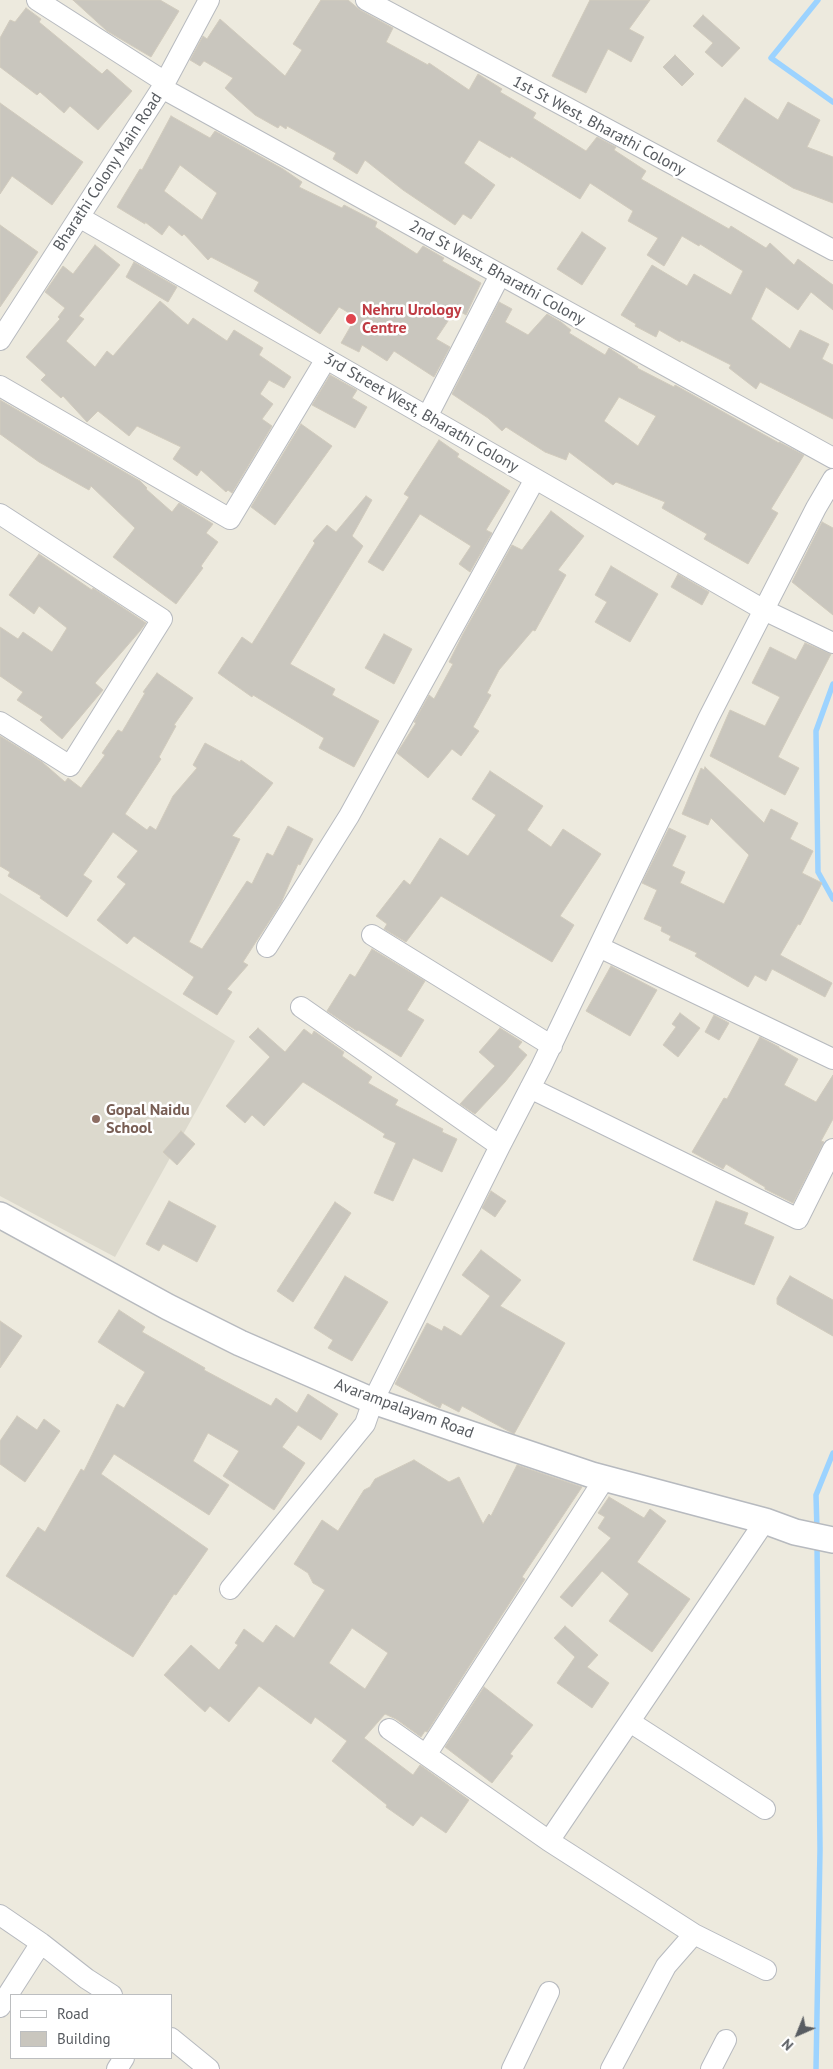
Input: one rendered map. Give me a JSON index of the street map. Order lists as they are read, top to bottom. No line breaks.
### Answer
{"streets":{"street":["1st St West, Bharathi Colony","Bharathi Colony Main Road","2nd St West, Bharathi Colony","3rd Street West, Bharathi Colony","Avarampalayam Road"]},"crossings":[["Bharathi Colony Main Road","2nd St West, Bharathi Colony"],["Bharathi Colony Main Road","3rd Street West, Bharathi Colony"]],"places":["Nehru Urology Centre","Gopal Naidu School"],"legend":["Road","Building"],"north":"bottom left"}
